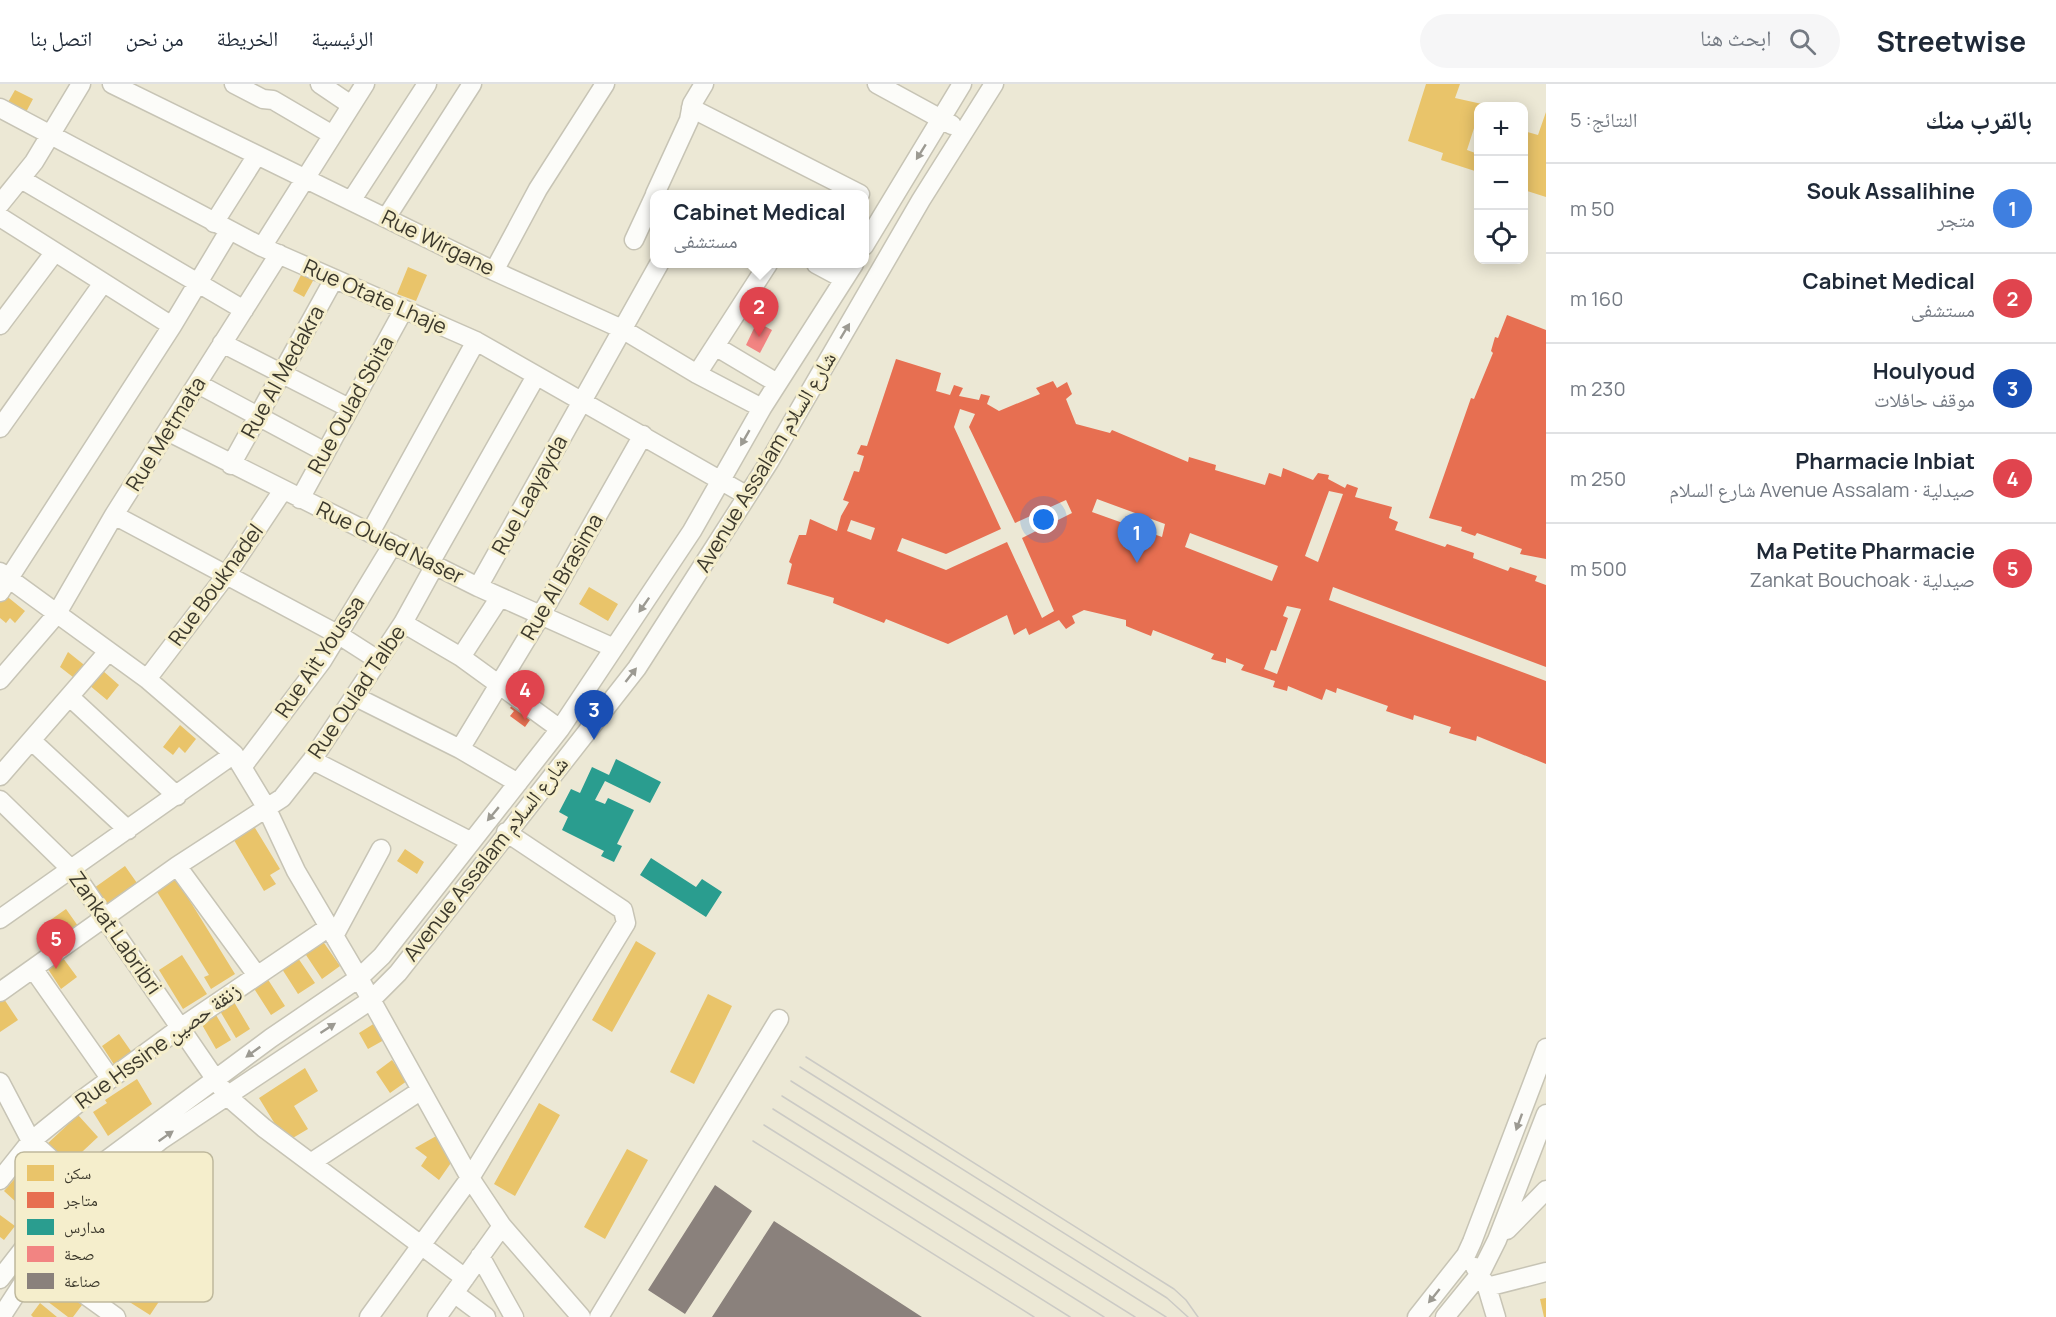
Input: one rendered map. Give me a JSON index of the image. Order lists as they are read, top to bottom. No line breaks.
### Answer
{"streets":{"street":["Rue Wirgane","Rue Otate Lhaje","Rue Al Medakra","Rue Oulad Sbita","Rue Metmata","Avenue Assalam شارع السلام","Rue Laayayda","Rue Ouled Naser","Rue Al Brasima","Rue Bouknadel","Rue Ait Youssa","Rue Oulad Talbe","Zankat Labribri","Rue Hssine زنقة حصين"]},"crossings":[["Rue Wirgane","Rue Metmata"],["Rue Wirgane","Avenue Assalam شارع السلام"],["Rue Wirgane","Rue Laayayda"],["Rue Otate Lhaje","Rue Al Medakra"],["Rue Otate Lhaje","Rue Oulad Sbita"],["Rue Otate Lhaje","Rue Metmata"],["Rue Otate Lhaje","Avenue Assalam شارع السلام"],["Rue Otate Lhaje","Rue Laayayda"],["Rue Otate Lhaje","Rue Al Brasima"],["Rue Otate Lhaje","Rue Oulad Talbe"],["Rue Al Medakra","Rue Ouled Naser"],["Rue Oulad Sbita","Rue Ouled Naser"],["Rue Metmata","Rue Ouled Naser"],["Avenue Assalam شارع السلام","Rue Ouled Naser"],["Avenue Assalam شارع السلام","Zankat Labribri"],["Rue Laayayda","Rue Ouled Naser"],["Rue Ouled Naser","Rue Al Brasima"],["Rue Ouled Naser","Rue Bouknadel"],["Rue Ouled Naser","Rue Ait Youssa"],["Rue Ouled Naser","Rue Oulad Talbe"],["Rue Ait Youssa","Zankat Labribri"],["Rue Oulad Talbe","Zankat Labribri"],["Zankat Labribri","Rue Hssine زنقة حصين"]],"legend":["سكن","متاجر","مدارس","صحة","صناعة"],"page":{"header":"Streetwise","search":"ابحث هنا","nav":["الرئيسية","الخريطة","من نحن","اتصل بنا"],"heading":["بالقرب منك","النتائج: 5"],"map_buttons":["+","−"],"list":[{"mark":"1","name":"Souk Assalihine","note":"متجر","value":"50 m"},{"mark":"2","name":"Cabinet Medical","note":"مستشفى","value":"160 m"},{"mark":"3","name":"Houlyoud","note":"موقف حافلات","value":"230 m"},{"mark":"4","name":"Pharmacie Inbiat","note":"صيدلية · Avenue Assalam شارع السلام","value":"250 m"},{"mark":"5","name":"Ma Petite Pharmacie","note":"صيدلية · Zankat Bouchoak","value":"500 m"}],"popup":["Cabinet Medical","مستشفى"],"pins":["2","1","4","3","5"]}}
